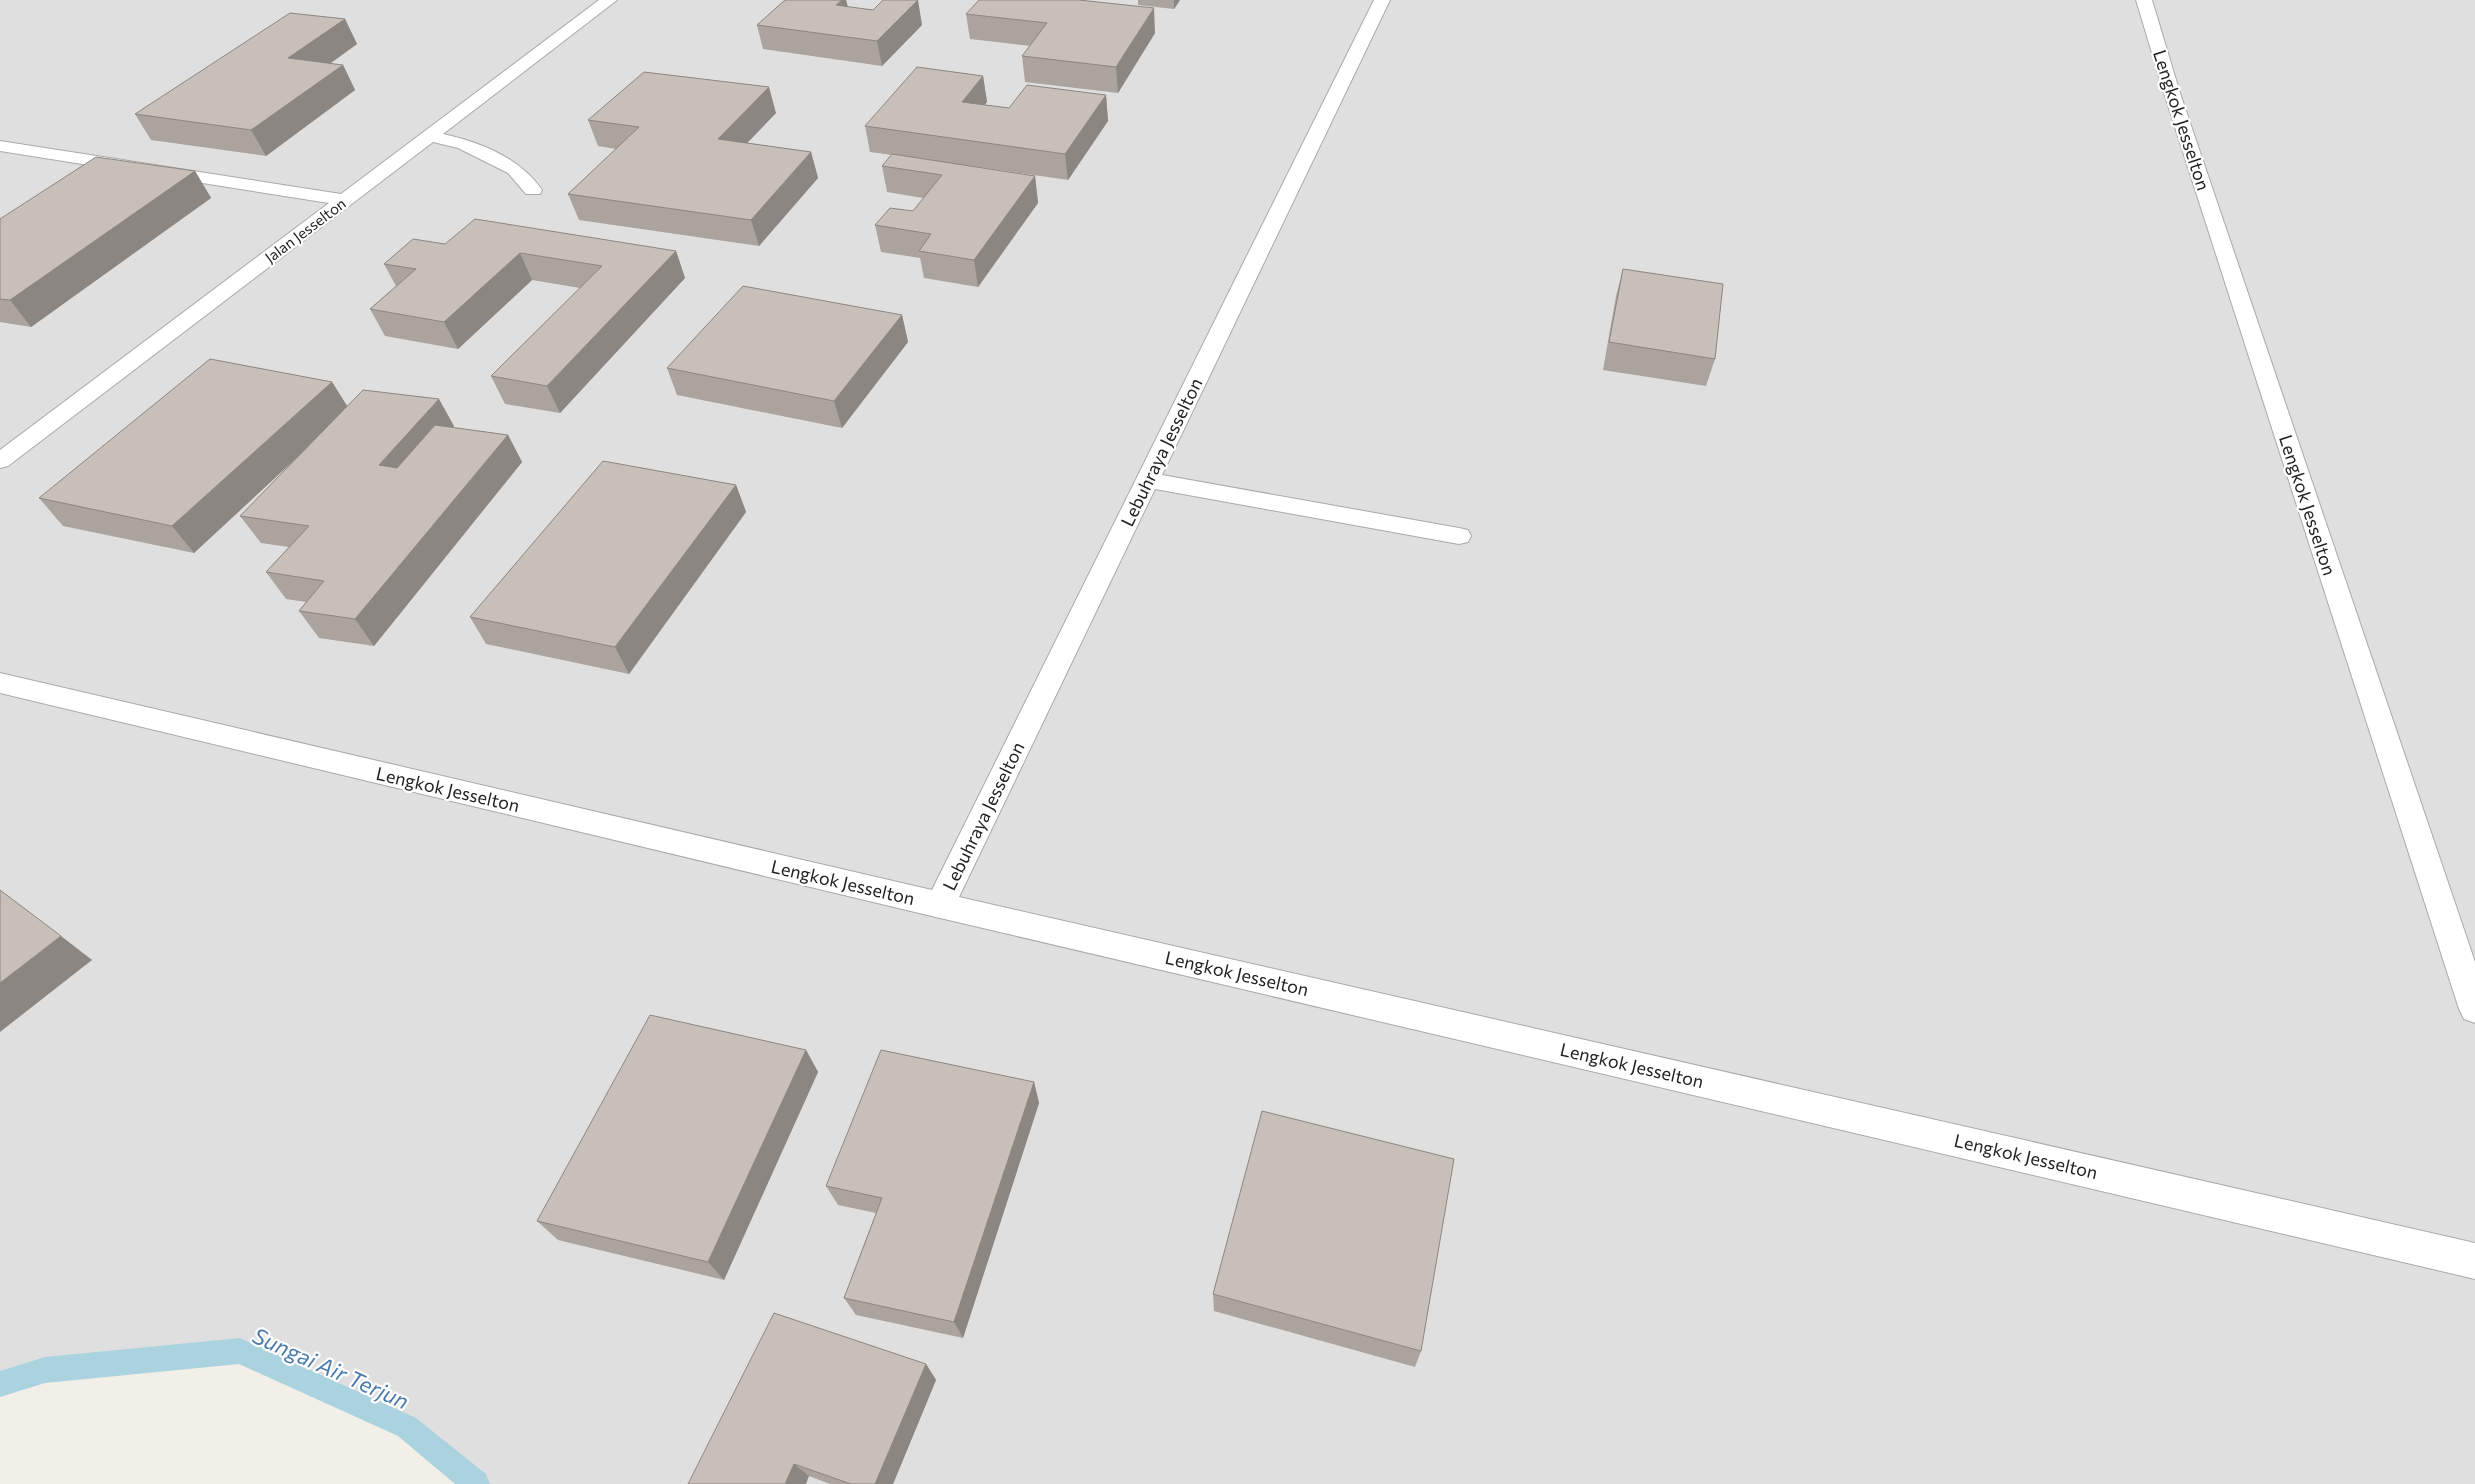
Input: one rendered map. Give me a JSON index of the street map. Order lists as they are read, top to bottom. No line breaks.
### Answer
{"streets":{"street":["Lengkok Jesselton","Jalan Jesselton","Lebuhraya Jesselton"]},"crossings":[["Lengkok Jesselton","Lebuhraya Jesselton"]],"water":["Sungai Air Terjun"]}
